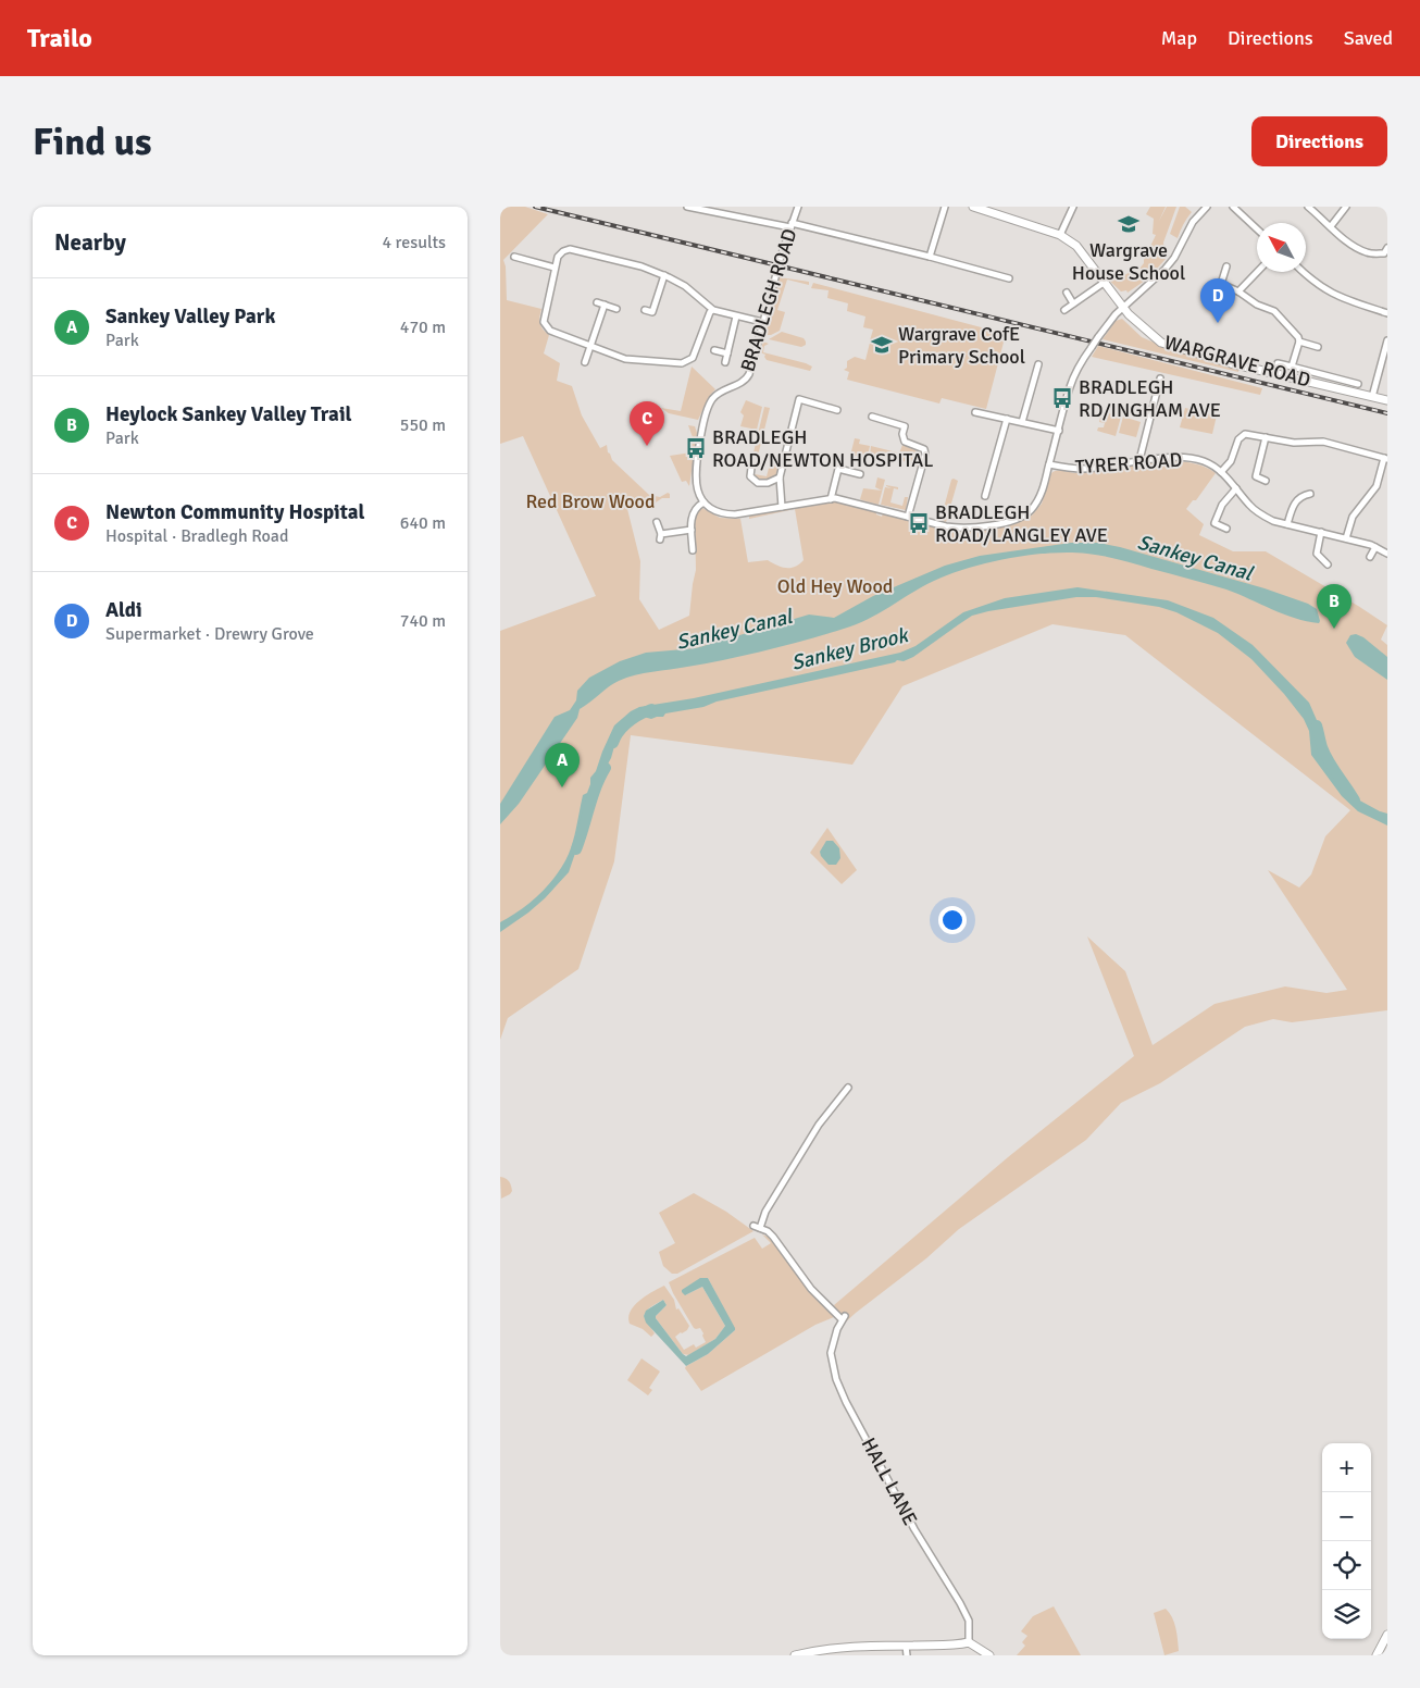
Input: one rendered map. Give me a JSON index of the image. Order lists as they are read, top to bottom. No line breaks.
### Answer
{"streets":{"street":["BRADLEGH ROAD","WARGRAVE ROAD","TYRER ROAD","HALL LANE"]},"water":["Sankey Canal","Sankey Brook"],"parks":["Red Brow Wood","Old Hey Wood"],"places":{"school or university":["Wargrave House School","Wargrave CofE Primary School"],"bus stop":["BRADLEGH RD/INGHAM AVE","BRADLEGH ROAD/NEWTON HOSPITAL","BRADLEGH ROAD/LANGLEY AVE"]},"north":"top left","page":{"header":"Trailo","nav":["Map","Directions","Saved"],"buttons":"Directions","title":"Find us","heading":["Nearby","4 results"],"list":[{"mark":"A","name":"Sankey Valley Park","note":"Park","value":"470 m"},{"mark":"B","name":"Heylock Sankey Valley Trail","note":"Park","value":"550 m"},{"mark":"C","name":"Newton Community Hospital","note":"Hospital · Bradlegh Road","value":"640 m"},{"mark":"D","name":"Aldi","note":"Supermarket · Drewry Grove","value":"740 m"}],"pins":["D","C","B","A"],"map_buttons":["+","−"]}}
